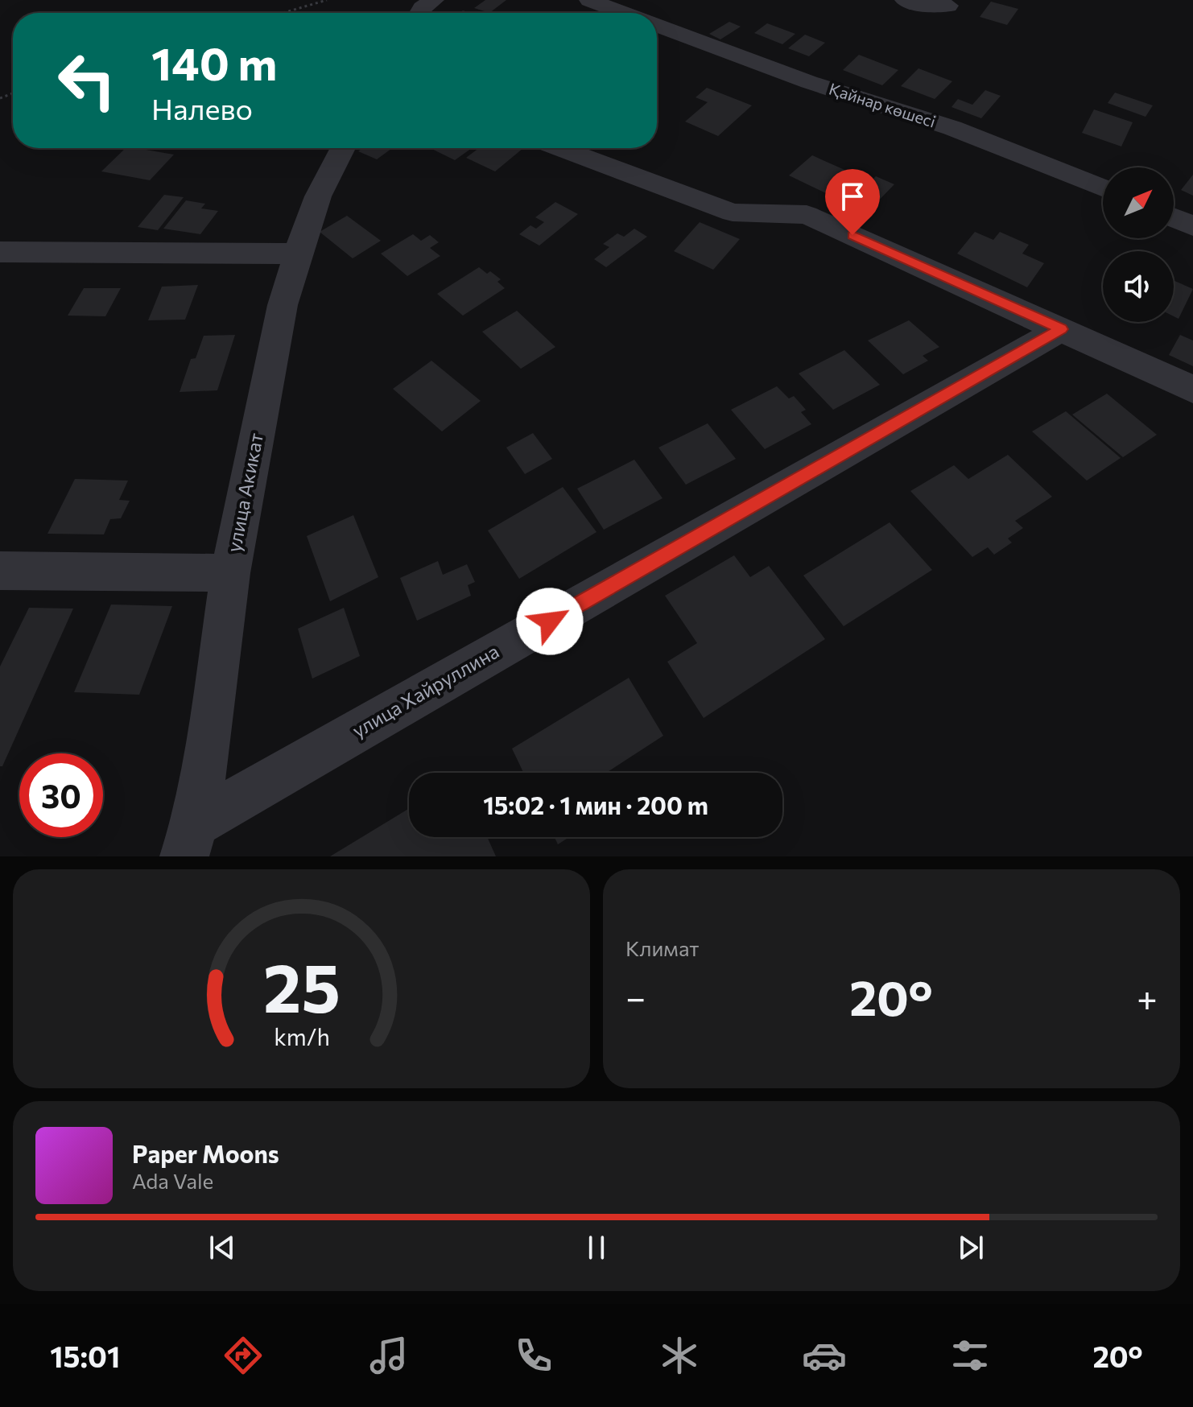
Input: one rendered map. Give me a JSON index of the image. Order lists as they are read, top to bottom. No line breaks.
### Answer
{"streets":{"street":["Қайнар көшесі","улица Акикат","улица Хайруллина"]},"crossings":[["улица Акикат","улица Хайруллина"]],"north":"top right","page":{"turn":["140 m","Налево"],"limit":"30","trip":"15:02 · 1 мин · 200 m","tile":"Климат","heat":["−","20°","+"],"song":["Paper Moons","Ada Vale"],"tabs":["15:01","20°"],"gauge":["25","km/h"]}}
